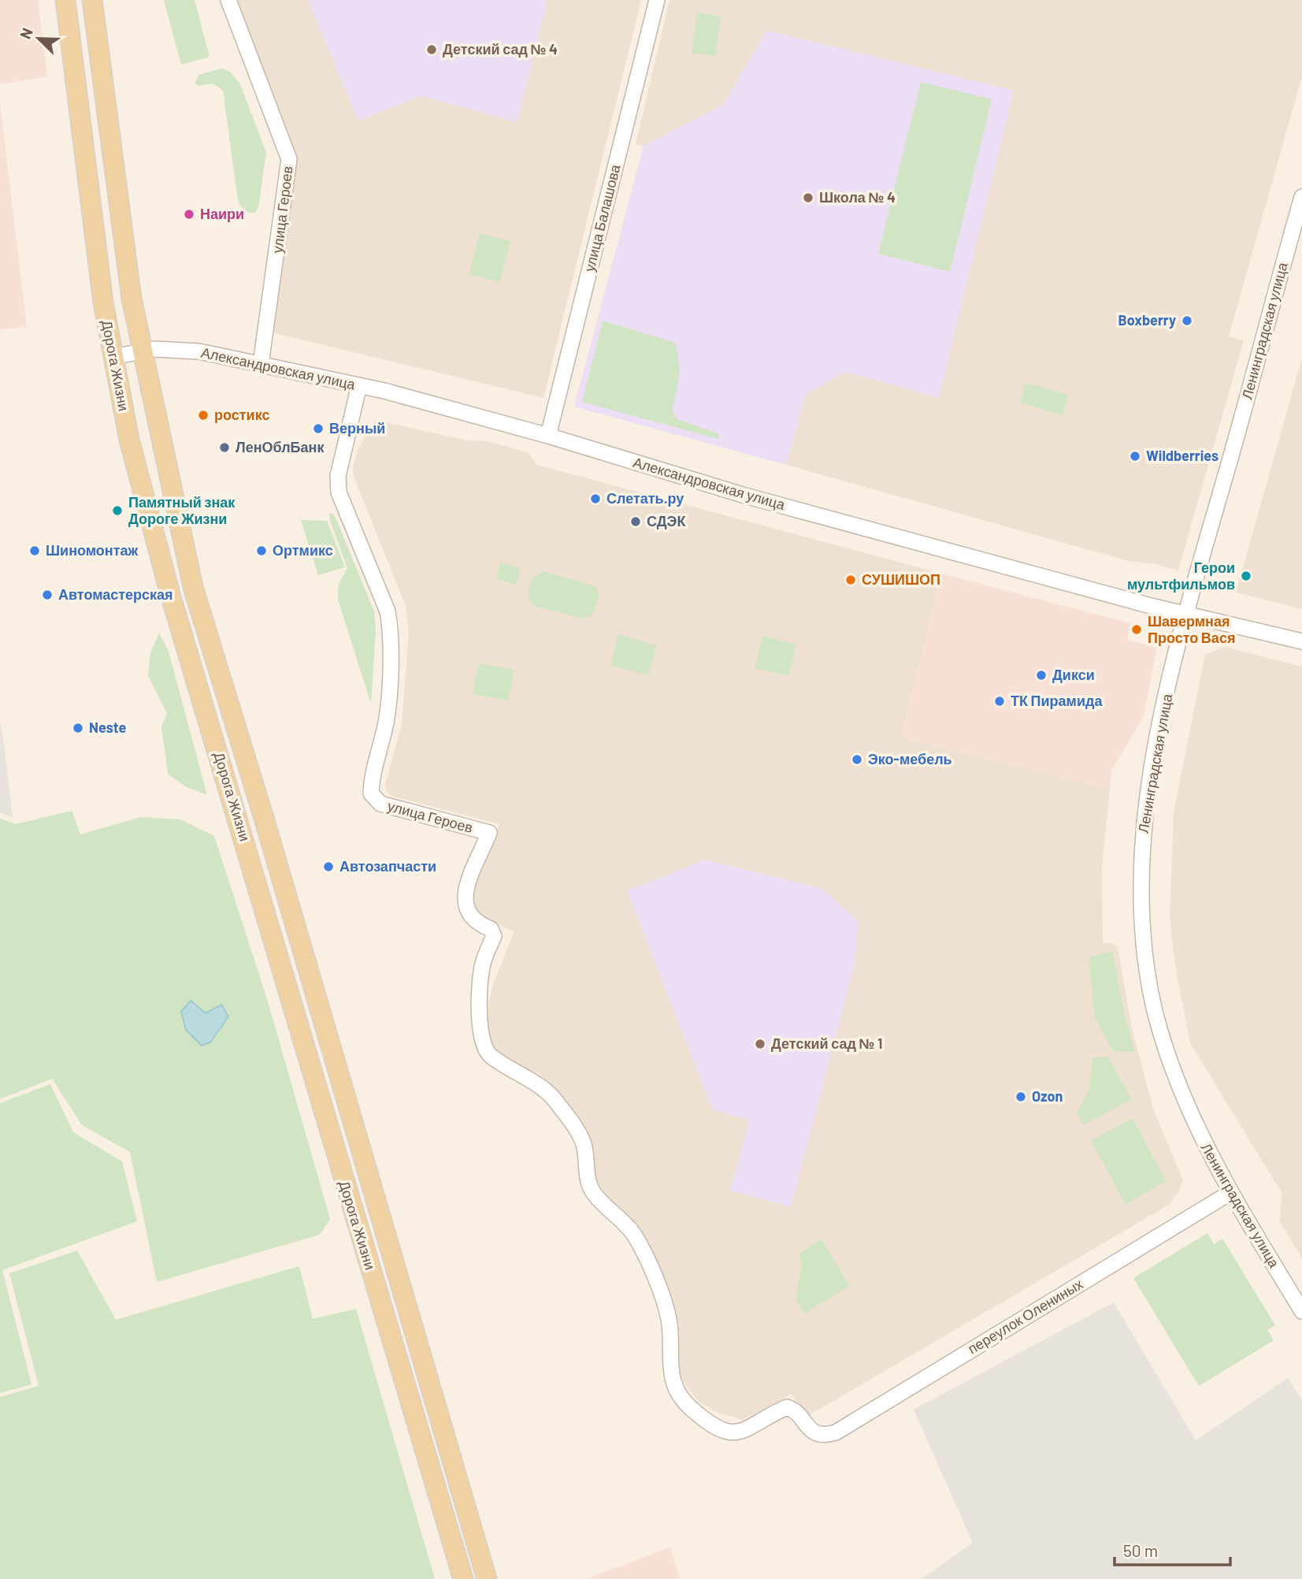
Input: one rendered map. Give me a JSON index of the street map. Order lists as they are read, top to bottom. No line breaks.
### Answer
{"streets":{"main road":["Дорога Жизни"],"street":["улица Героев","улица Балашова","Ленинградская улица","Александровская улица","переулок Олениных"]},"crossings":[["улица Героев","Александровская улица"],["улица Героев","переулок Олениных"],["улица Балашова","Александровская улица"],["Ленинградская улица","Александровская улица"],["Ленинградская улица","переулок Олениных"],["Дорога Жизни","Александровская улица"]],"places":["Детский сад № 4","Школа № 4","Наири","Boxberry","ростикс","Верный","ЛенОблБанк","Wildberries","Слетать.ру","Памятный знак Дороге Жизни","СДЭК","Шиномонтаж","Ортмикс","Герои мультфильмов","СУШИШОП","Автомастерская","Шавермная Просто Вася","Дикси","ТК Пирамида","Neste","Эко-мебель","Автозапчасти","Детский сад № 1","Ozon"],"scale_bar":"50 m","north":"top left"}
